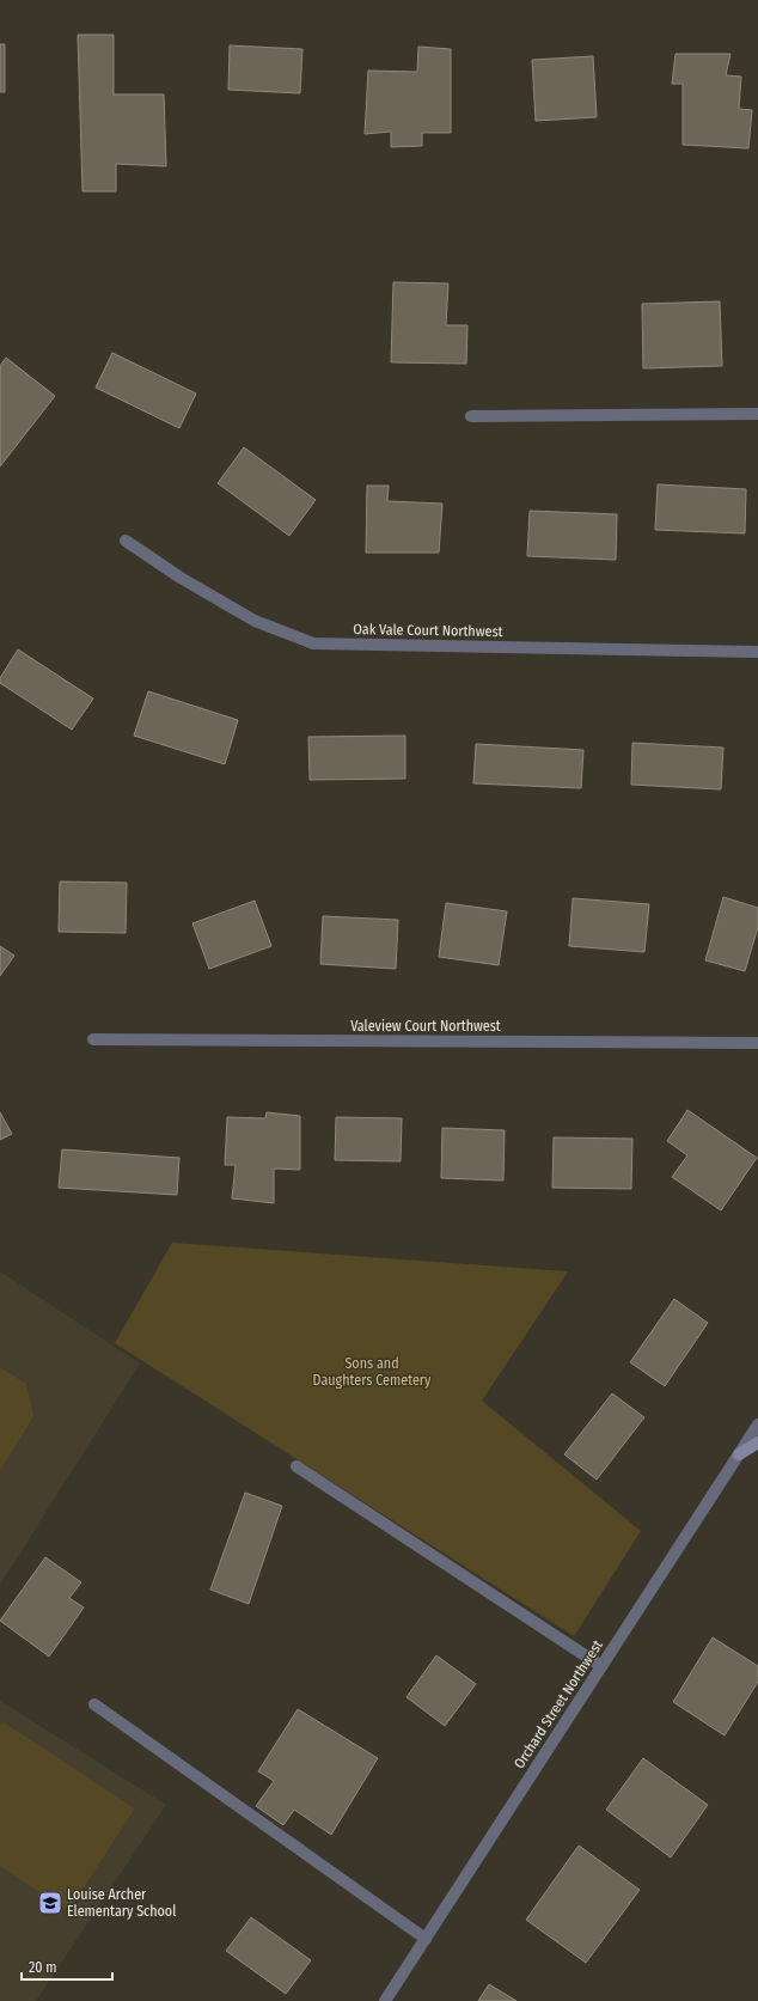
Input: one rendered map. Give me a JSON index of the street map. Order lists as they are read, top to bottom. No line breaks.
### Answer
{"streets":{"street":["Oak Vale Court Northwest","Valeview Court Northwest","Orchard Street Northwest"]},"parks":["Sons and Daughters Cemetery"],"places":{"school or university":["Louise Archer Elementary School"]},"scale_bar":"20 m"}
